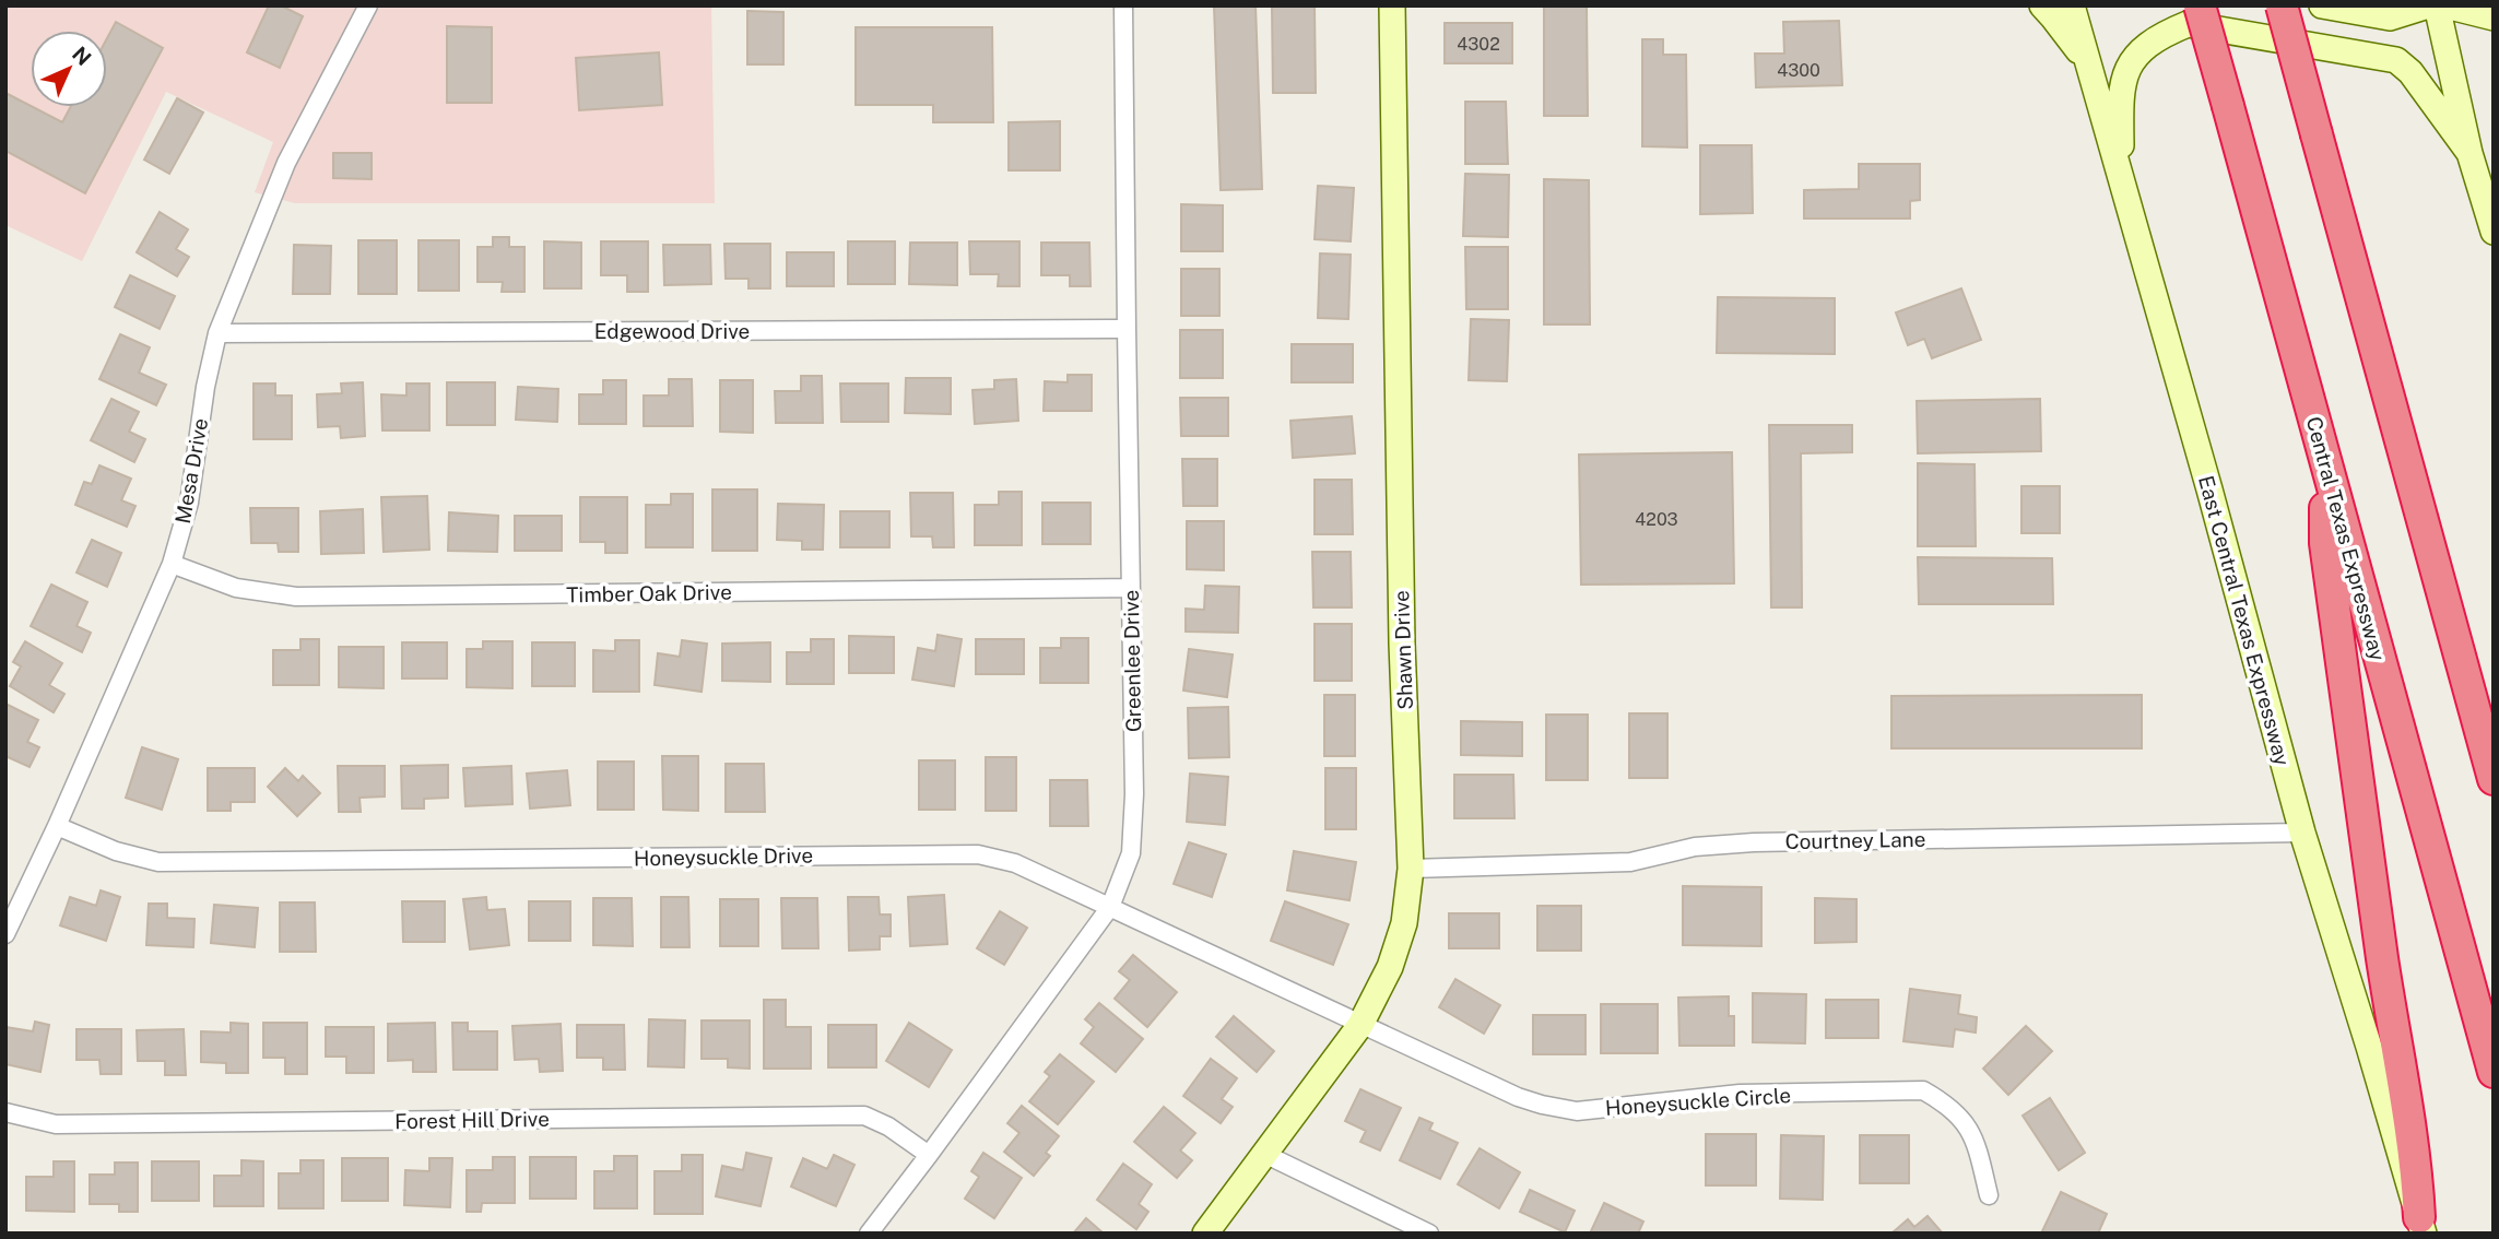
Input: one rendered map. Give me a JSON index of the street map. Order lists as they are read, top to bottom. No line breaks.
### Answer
{"streets":{"highway":["Central Texas Expressway"],"main road":["East Central Texas Expressway","Shawn Drive"],"street":["Edgewood Drive","Mesa Drive","Timber Oak Drive","Greenlee Drive","Courtney Lane","Honeysuckle Drive","Honeysuckle Circle","Forest Hill Drive"]},"crossings":[["Edgewood Drive","Mesa Drive"],["Edgewood Drive","Greenlee Drive"],["Mesa Drive","Timber Oak Drive"],["Mesa Drive","Honeysuckle Drive"],["Timber Oak Drive","Greenlee Drive"],["East Central Texas Expressway","Courtney Lane"],["Shawn Drive","Courtney Lane"],["Shawn Drive","Honeysuckle Drive"],["Shawn Drive","Honeysuckle Circle"],["Greenlee Drive","Honeysuckle Drive"],["Greenlee Drive","Forest Hill Drive"],["Honeysuckle Drive","Honeysuckle Circle"]],"house_numbers":["4302","4300","4203"],"north":"top right"}
